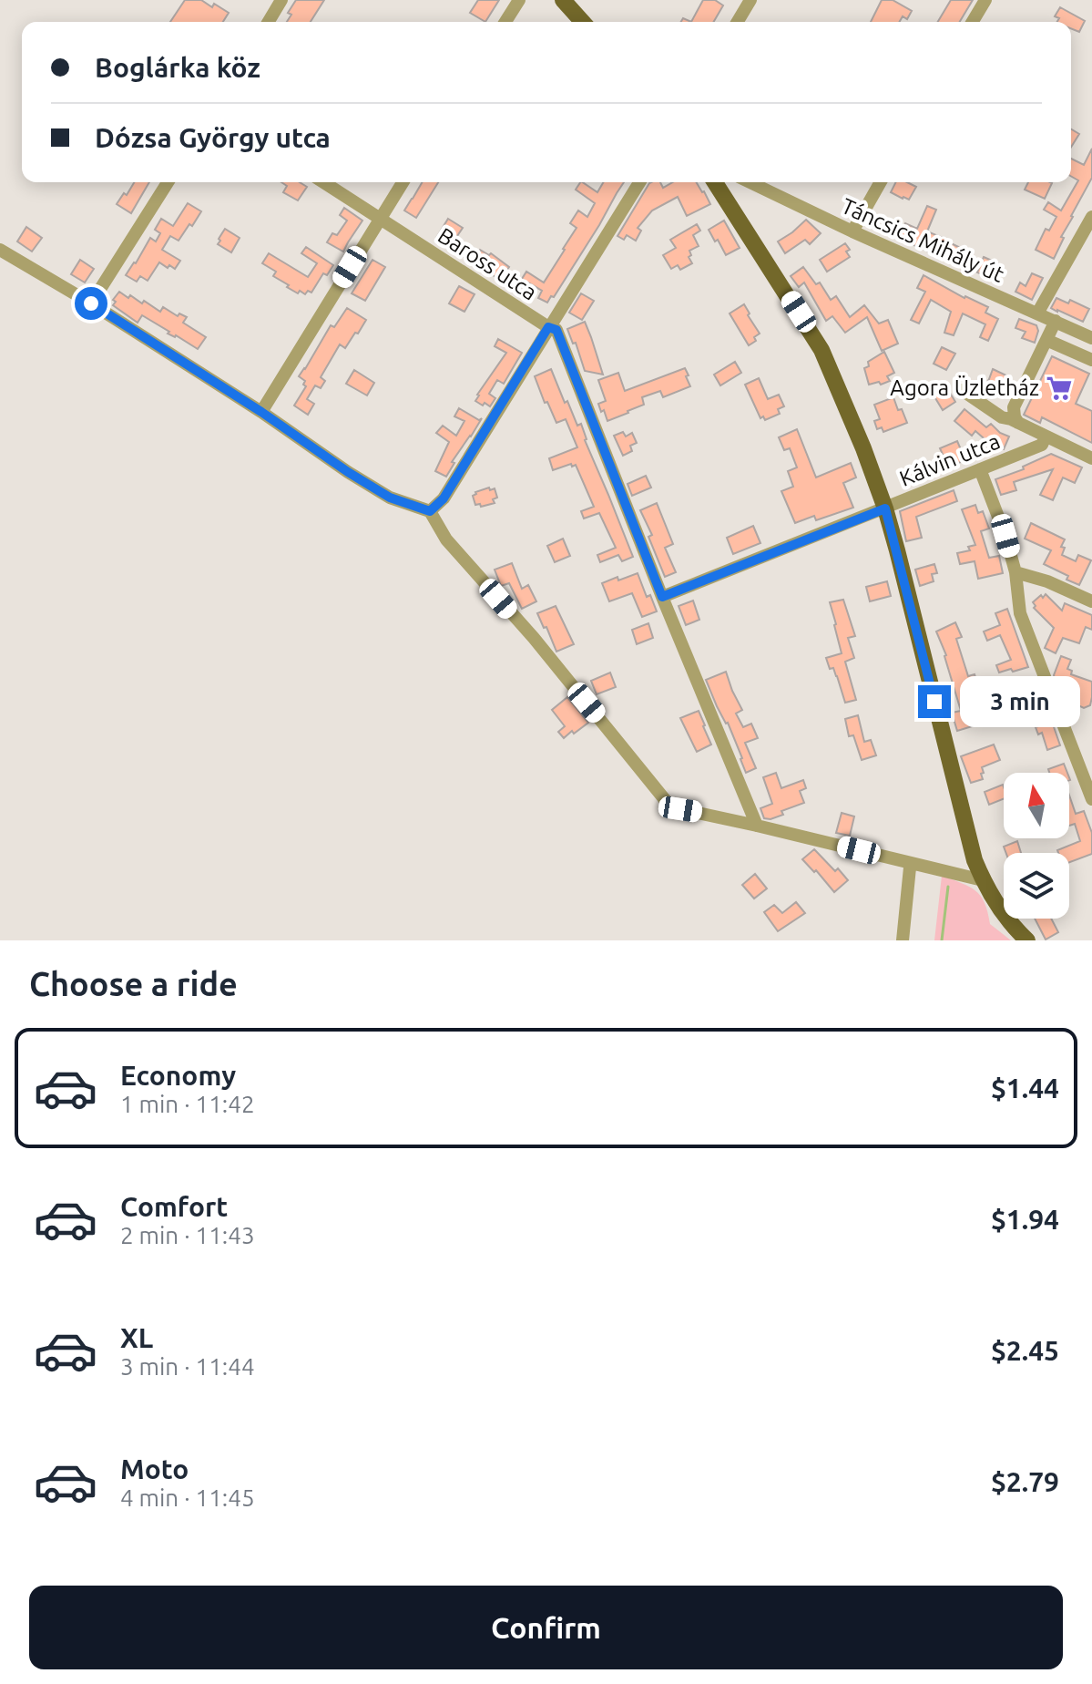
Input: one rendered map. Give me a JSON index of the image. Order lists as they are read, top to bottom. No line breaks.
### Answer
{"streets":{"street":["Táncsics Mihály út","Baross utca","Kálvin utca"]},"crossings":[["Baross utca","Kálvin utca"]],"places":{"supermarket":["Agora Üzletház"]},"north":"top","page":{"banner":["Boglárka köz","Dózsa György utca"],"bubble":"3 min","heading":"Choose a ride","list":[{"name":"Economy","note":"1 min · 11:42","value":"$1.44"},{"name":"Comfort","note":"2 min · 11:43","value":"$1.94"},{"name":"XL","note":"3 min · 11:44","value":"$2.45"},{"name":"Moto","note":"4 min · 11:45","value":"$2.79"}],"buttons":"Confirm"}}
